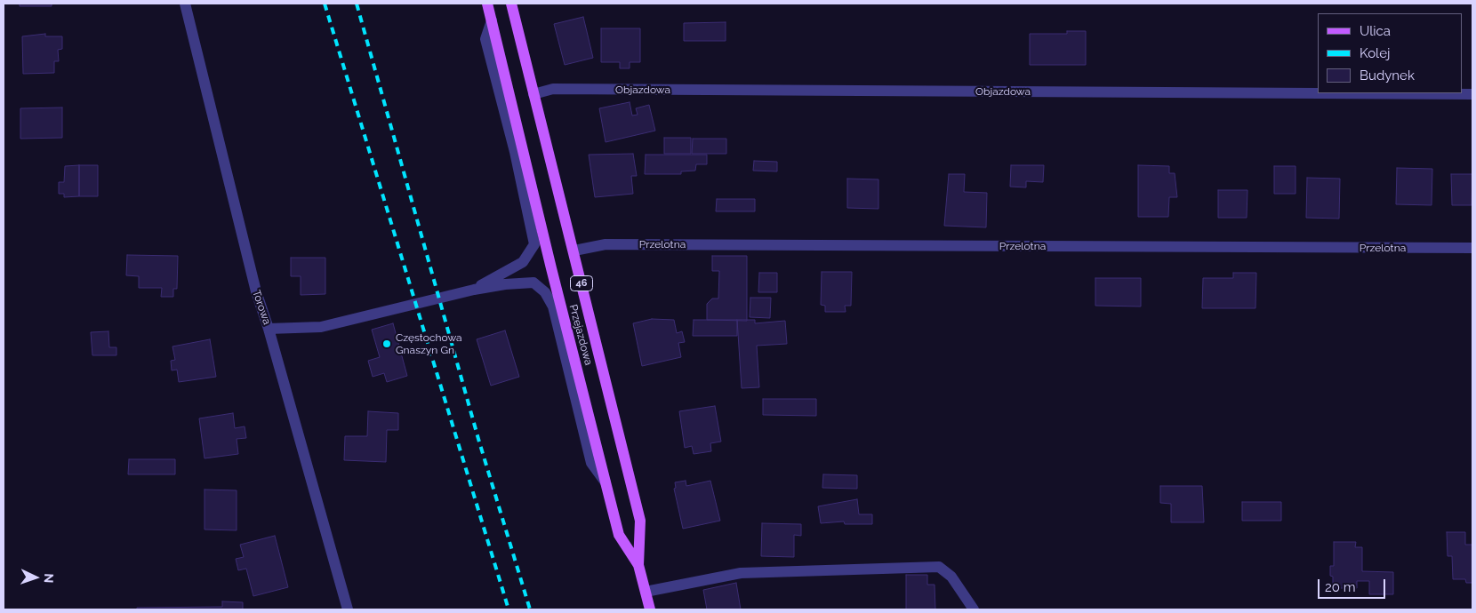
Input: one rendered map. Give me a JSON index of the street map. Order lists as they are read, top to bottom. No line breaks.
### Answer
{"streets":{"main road":["46","Przejazdowa"],"street":["Objazdowa","Przelotna","Torowa"]},"crossings":[["Objazdowa","Przejazdowa"],["Przelotna","Przejazdowa"]],"places":["Częstochowa Gnaszyn Gn"],"legend":["Ulica","Kolej","Budynek"],"scale_bar":"20 m","north":"right"}
